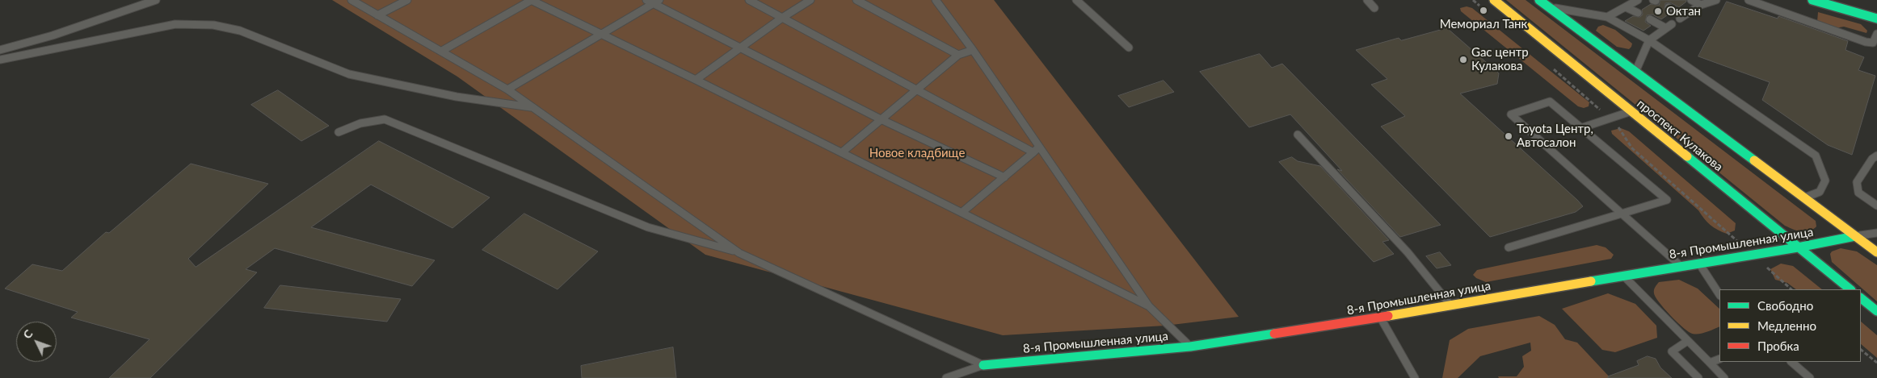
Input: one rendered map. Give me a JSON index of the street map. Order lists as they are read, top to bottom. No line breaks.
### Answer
{"streets":{"main road":["проспект Кулакова","8-я Промышленная улица"]},"crossings":[["проспект Кулакова","8-я Промышленная улица"]],"parks":["Новое кладбище"],"places":["Мемориал Танк","Октан","Gac центр Кулакова","Toyota Центр, Автосалон"],"legend":["Свободно","Медленно","Пробка"],"north":"top left"}
